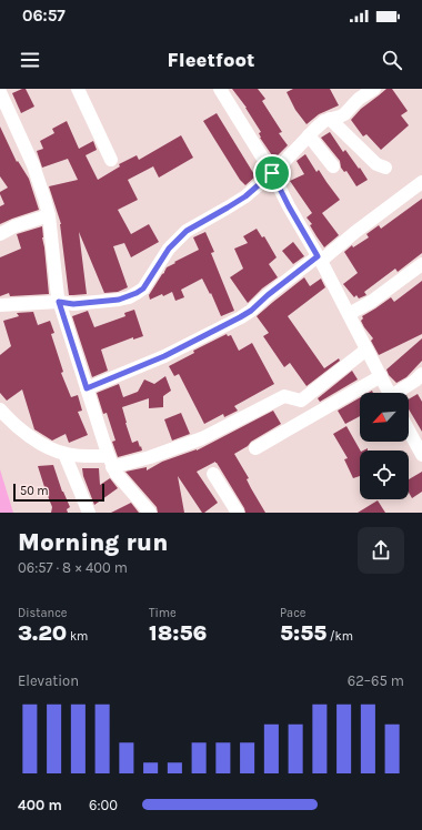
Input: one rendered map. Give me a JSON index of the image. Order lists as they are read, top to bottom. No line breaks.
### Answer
{"scale_bar":"50 m","north":"bottom left","page":{"status":"06:57","header":"Fleetfoot","scale":"50 m","heading":["Morning run","06:57 · 8 × 400 m"],"stats":[["Distance","3.20 km"],["Time","18:56"],["Pace","5:55 /km"]],"chart":["Elevation","62–65 m"],"list":[{"name":"400 m","note":"6:00"}]}}
